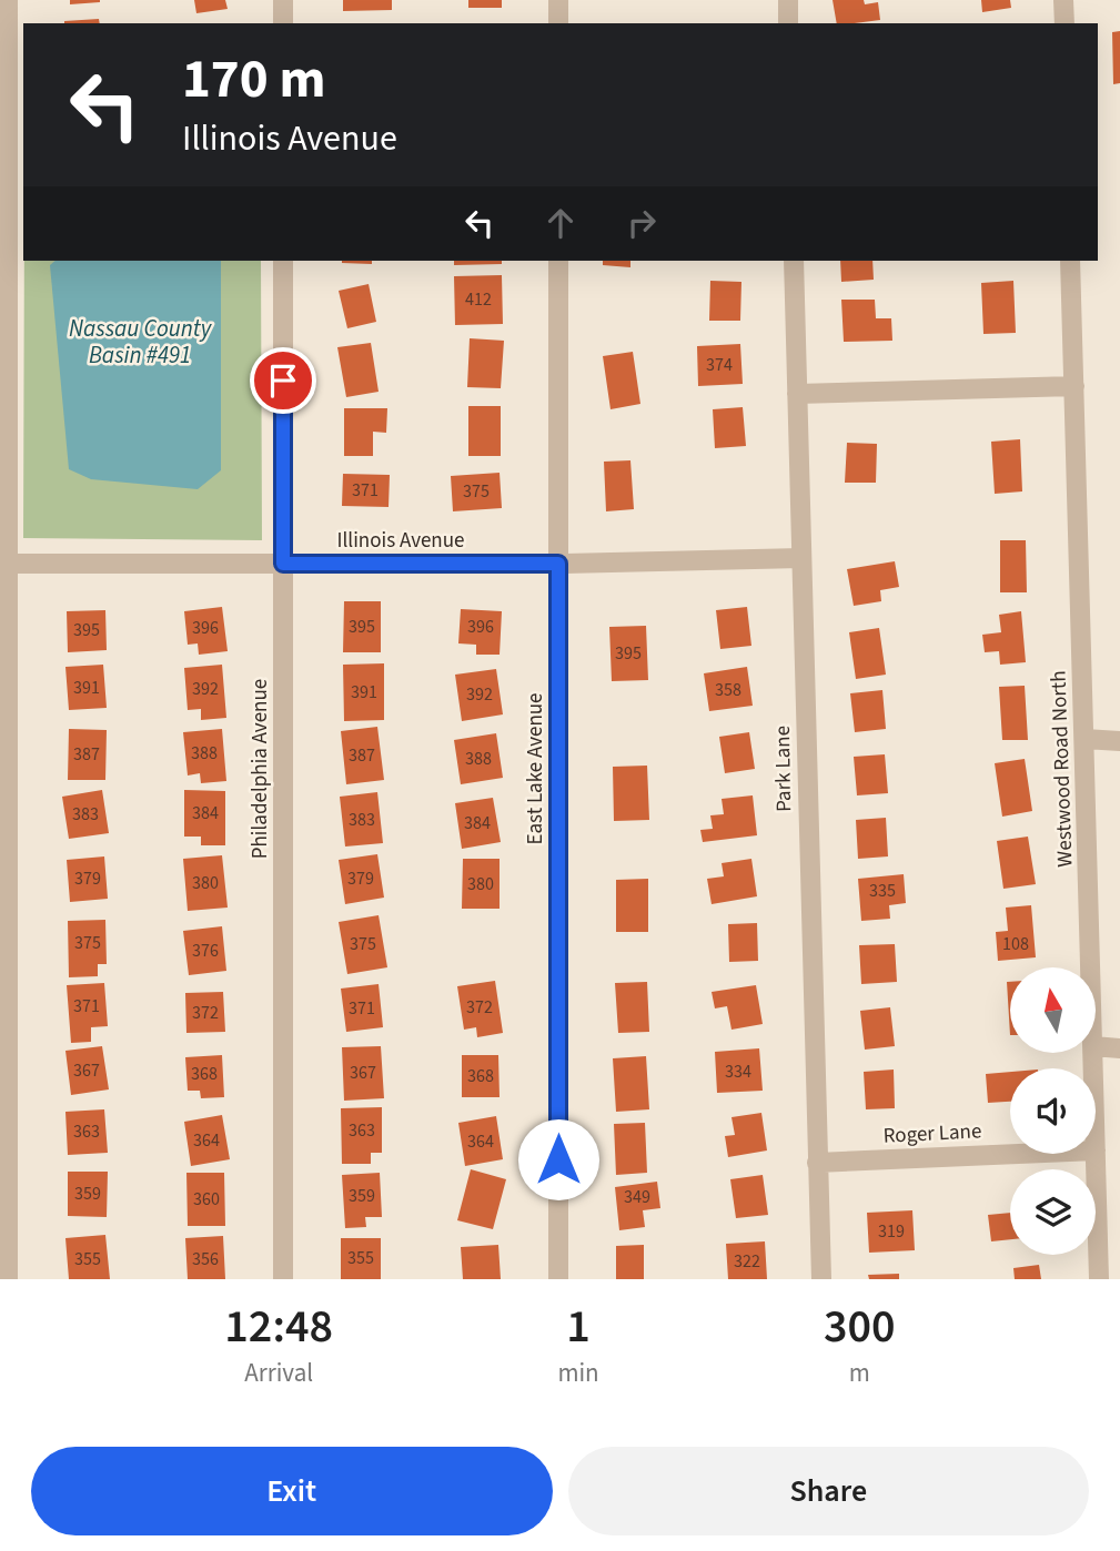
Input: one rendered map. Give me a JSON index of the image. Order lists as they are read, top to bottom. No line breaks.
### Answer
{"streets":{"street":["Illinois Avenue","Philadelphia Avenue","East Lake Avenue","Park Lane","Westwood Road North","Roger Lane"]},"crossings":[["Illinois Avenue","Philadelphia Avenue"],["Illinois Avenue","East Lake Avenue"],["Illinois Avenue","Park Lane"],["Park Lane","Roger Lane"]],"water":["Nassau County Basin #491"],"house_numbers":["412","374","371","375","395","396","396","395","395","391","392","358","391","392","388","387","387","388","384","383","383","384","379","379","380","380","335","375","375","108","376","371","372","371","372","367","334","367","368","368","363","363","364","364","359","359","349","360","319","355","355","356","322"],"north":"top","page":{"turn":["170 m","Illinois Avenue"],"eta":["12:48","Arrival","1","min","300","m"],"buttons":["Exit","Share"]}}
